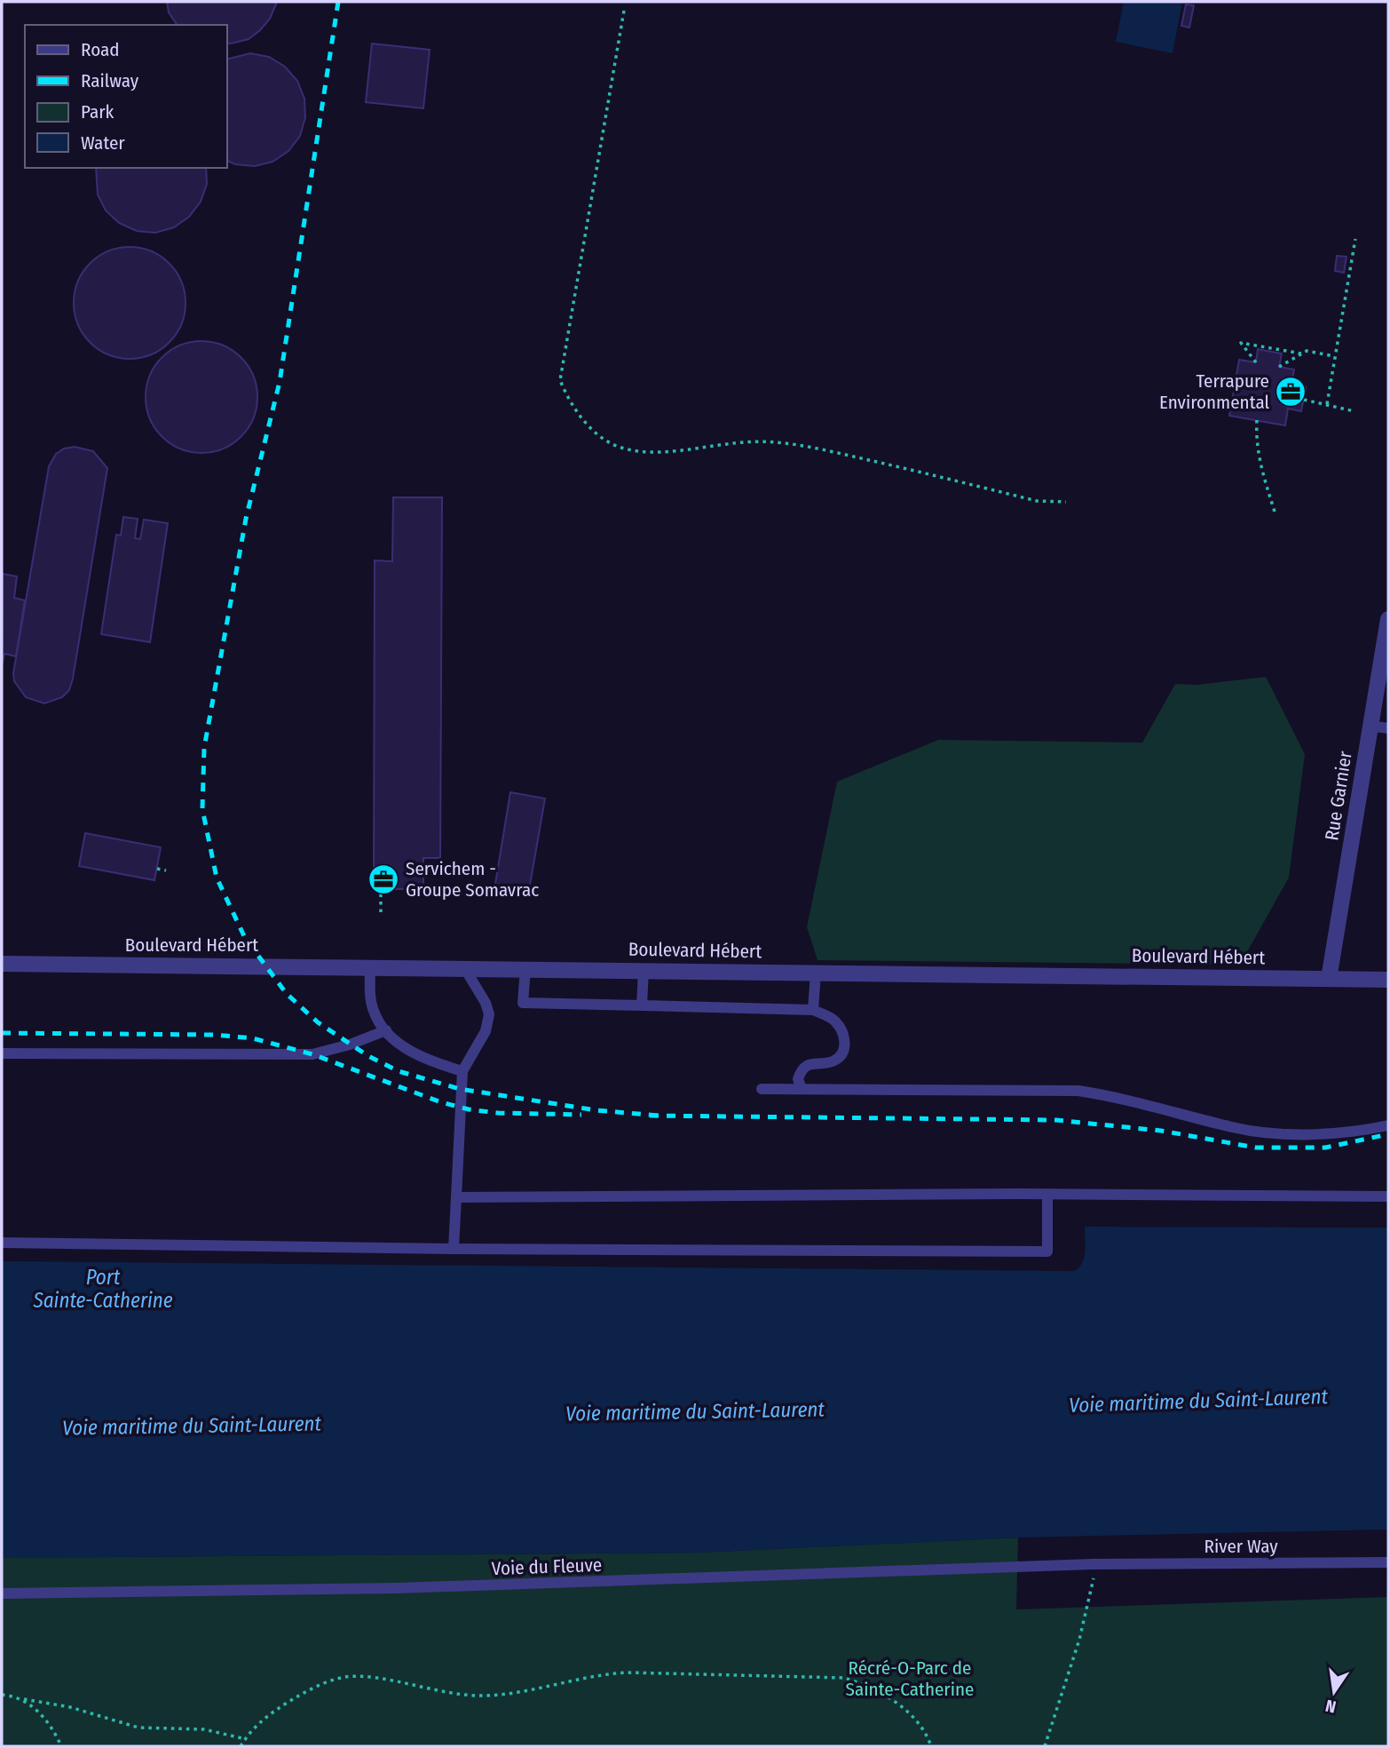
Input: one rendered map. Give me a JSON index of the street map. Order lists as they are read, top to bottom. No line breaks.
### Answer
{"streets":{"street":["Rue Garnier","Boulevard Hébert"],"lane":["River Way","Voie du Fleuve"]},"crossings":[["Rue Garnier","Boulevard Hébert"],["River Way","Voie du Fleuve"]],"water":["Port Sainte-Catherine","Voie maritime du Saint-Laurent"],"parks":["Récré-O-Parc de Sainte-Catherine"],"places":{"office":["Terrapure Environmental","Servichem - Groupe Somavrac"]},"legend":["Road","Railway","Park","Water"],"north":"bottom"}
